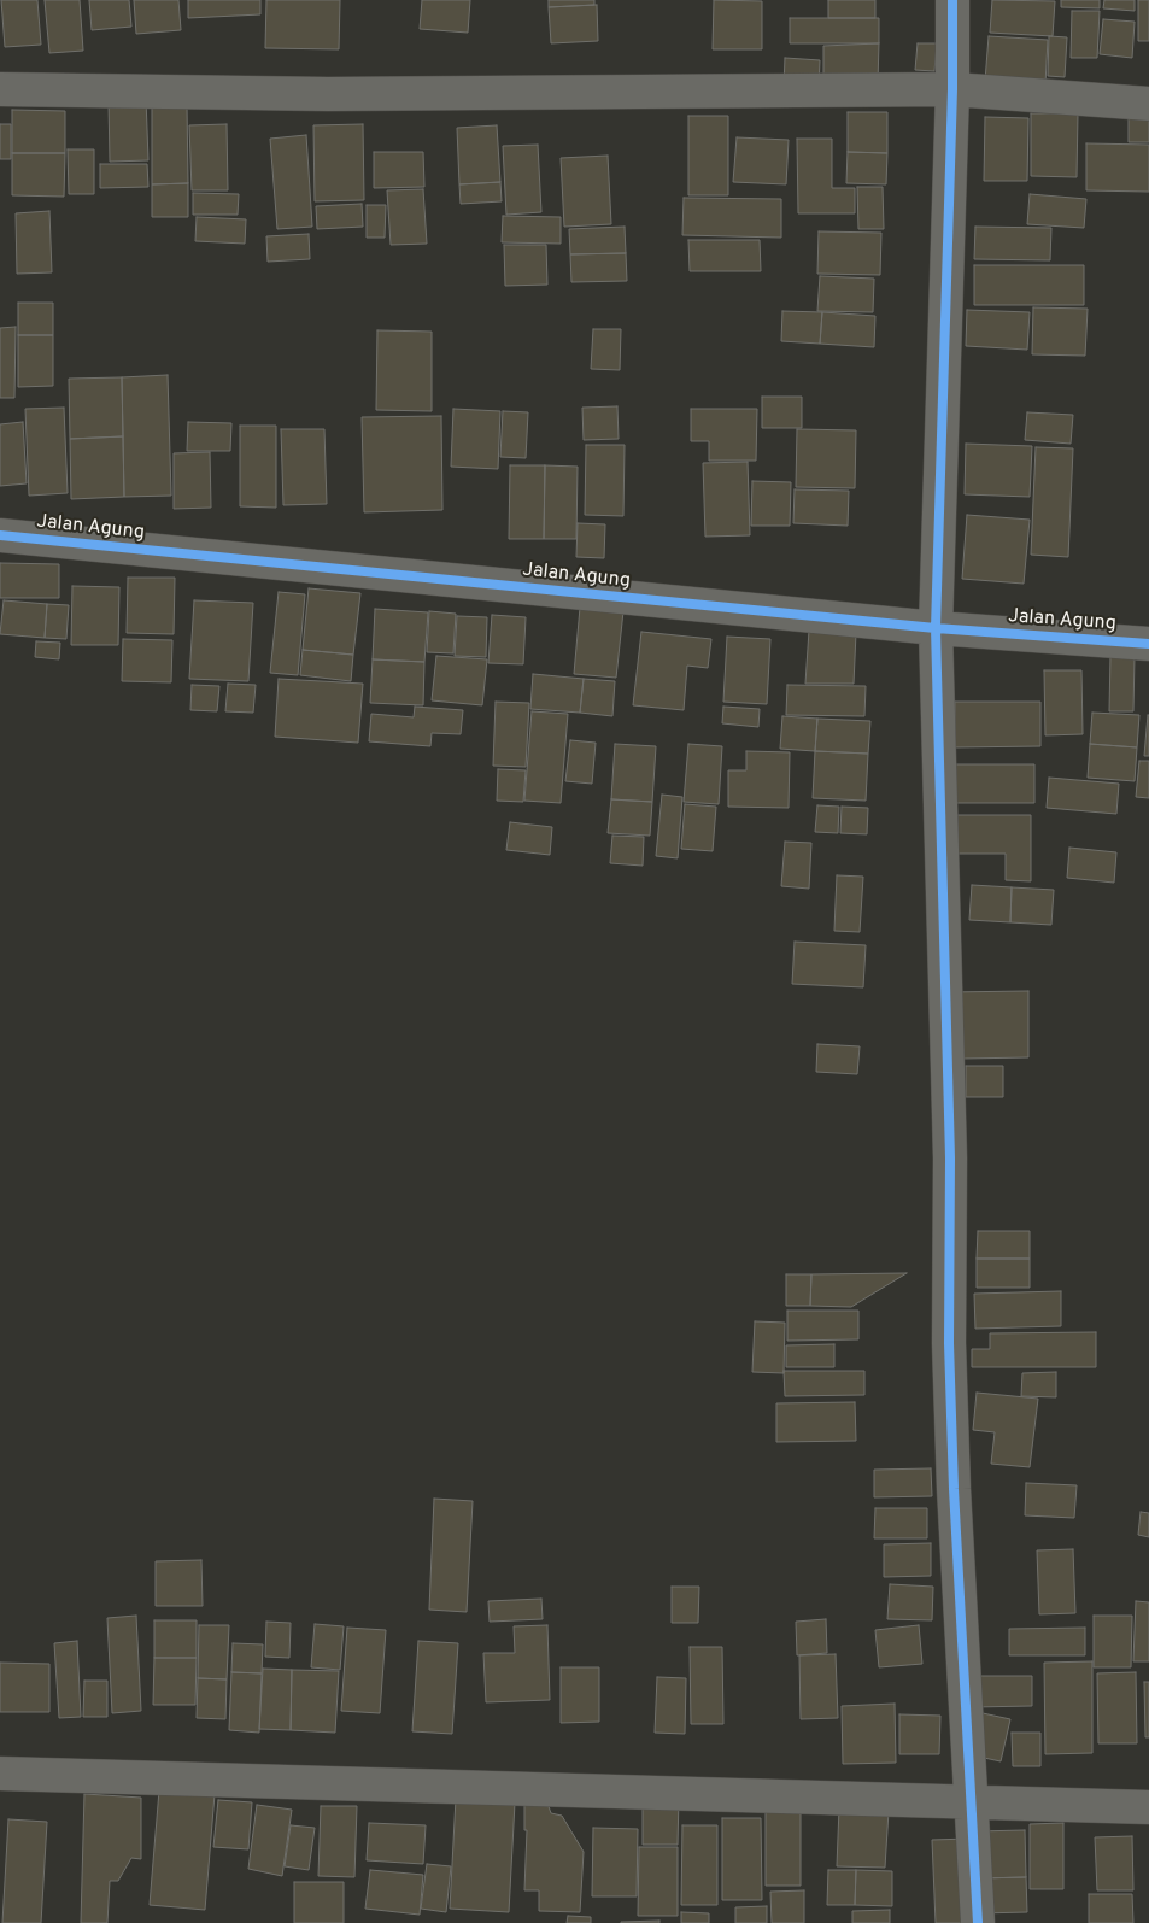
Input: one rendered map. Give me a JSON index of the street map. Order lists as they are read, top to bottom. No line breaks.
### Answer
{"streets":{"street":["Jalan Agung"]}}
